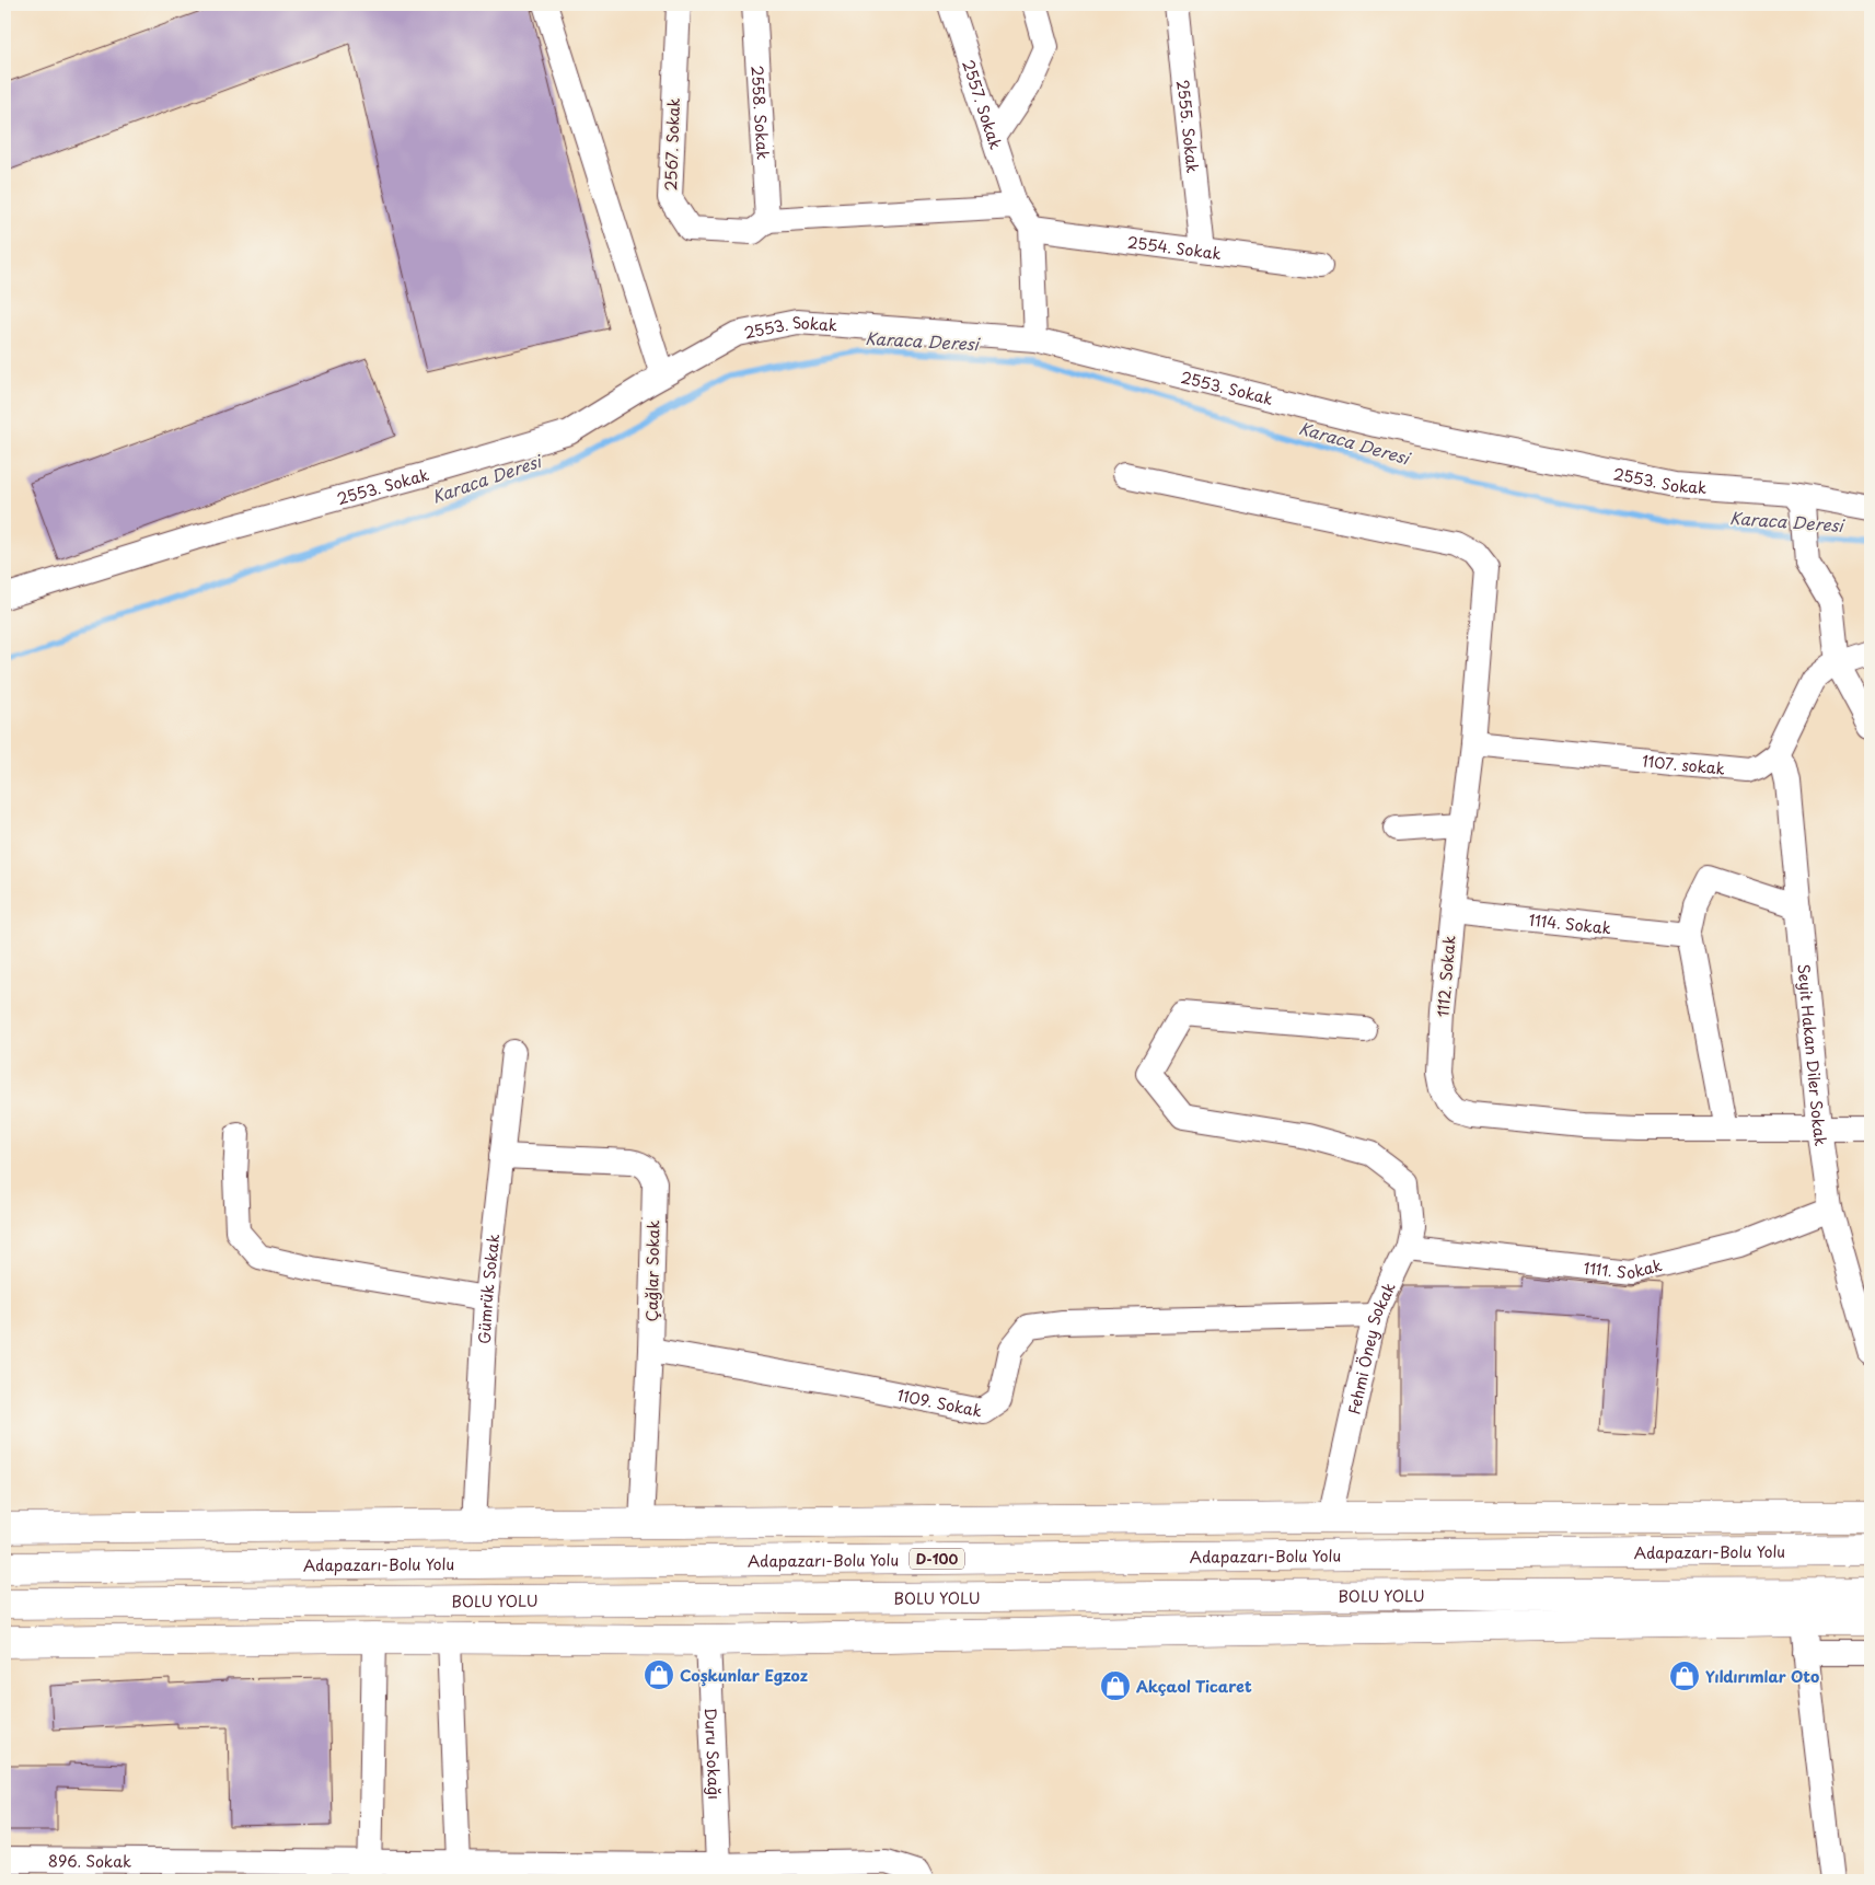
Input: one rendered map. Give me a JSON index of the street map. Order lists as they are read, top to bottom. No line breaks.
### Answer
{"streets":{"highway":["Adapazarı-Bolu Yolu","D-100","BOLU YOLU"],"street":["2557. Sokak","2558. Sokak","2555. Sokak","2567. Sokak","2554. Sokak","2553. Sokak","1107. sokak","1114. Sokak","1112. Sokak","Seyit Hakan Diler Sokak","1111. Sokak","Çağlar Sokak","Gümrük Sokak","Fehmi Öney Sokak","1109. Sokak","Duru Sokağı","896. Sokak"]},"crossings":[["2558. Sokak","2567. Sokak"],["2555. Sokak","2554. Sokak"],["1107. sokak","1112. Sokak"],["1107. sokak","Seyit Hakan Diler Sokak"],["1114. Sokak","1112. Sokak"],["1112. Sokak","Seyit Hakan Diler Sokak"],["Seyit Hakan Diler Sokak","1111. Sokak"],["1111. Sokak","Fehmi Öney Sokak"],["Çağlar Sokak","Gümrük Sokak"],["Çağlar Sokak","1109. Sokak"],["Fehmi Öney Sokak","1109. Sokak"],["Duru Sokağı","896. Sokak"]],"water":["Karaca Deresi"],"places":{"shop":["Coşkunlar Egzoz","Yıldırımlar Oto","Akçaol Ticaret"]}}
